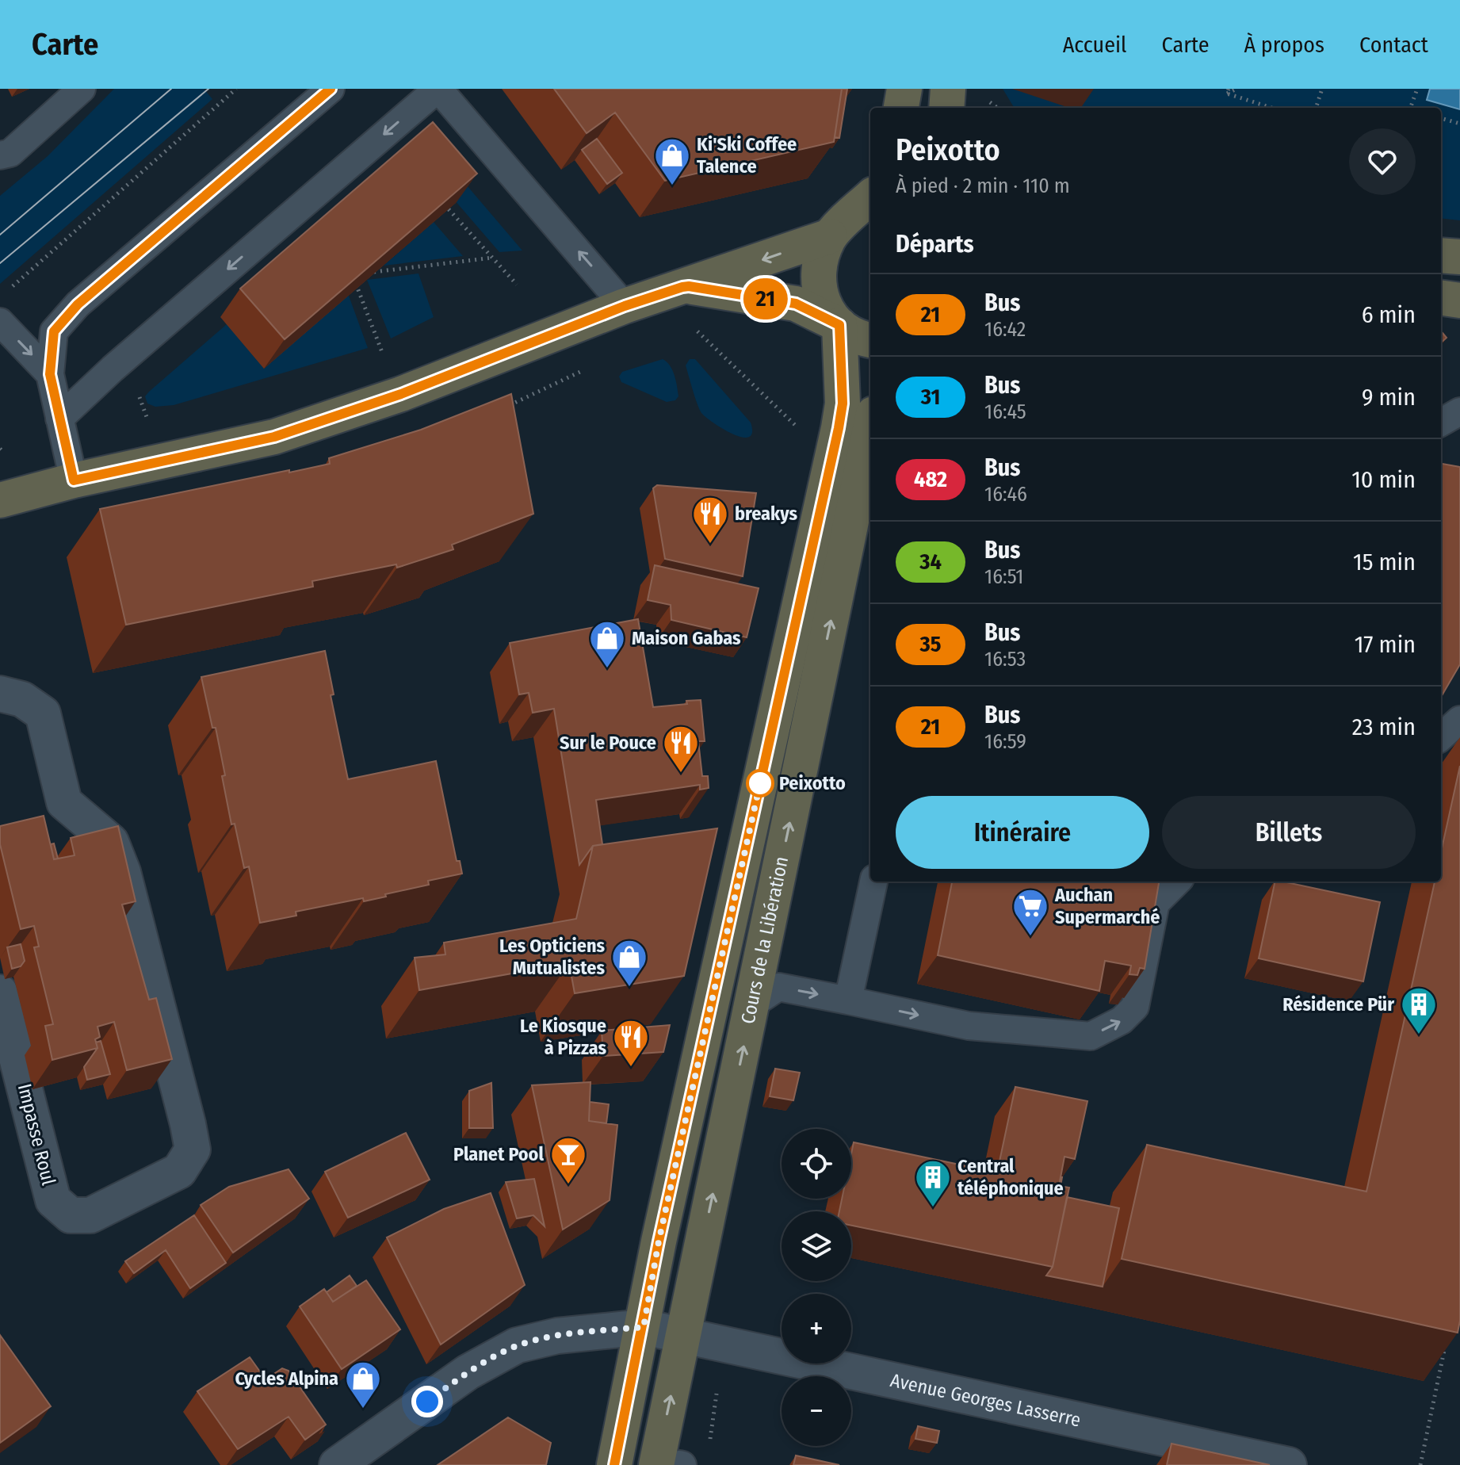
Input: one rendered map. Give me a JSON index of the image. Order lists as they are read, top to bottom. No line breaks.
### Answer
{"streets":{"main road":["Cours de la Libération"],"street":["Impasse Roul","Avenue Georges Lasserre"]},"crossings":[["Cours de la Libération","Avenue Georges Lasserre"]],"places":{"shop":["Ki'Ski Coffee Talence","Maison Gabas","Les Opticiens Mutualistes","Cycles Alpina"],"restaurant":["breakys","Sur le Pouce","Le Kiosque à Pizzas"],"other":["Peixotto"],"supermarket":["Auchan Supermarché"],"building":["Résidence Pür","Central téléphonique"],"bar":["Planet Pool"]},"lines":["bus line 21"],"page":{"header":"Carte","nav":["Accueil","Carte","À propos","Contact"],"on_map":"21","heading":[["Peixotto","À pied · 2 min · 110 m"],"Départs"],"list":[{"mark":"21","name":"Bus","note":"16:42","value":"6 min"},{"mark":"31","name":"Bus","note":"16:45","value":"9 min"},{"mark":"482","name":"Bus","note":"16:46","value":"10 min"},{"mark":"34","name":"Bus","note":"16:51","value":"15 min"},{"mark":"35","name":"Bus","note":"16:53","value":"17 min"},{"mark":"21","name":"Bus","note":"16:59","value":"23 min"}],"buttons":["Itinéraire","Billets"],"map_buttons":["+","−"]}}
